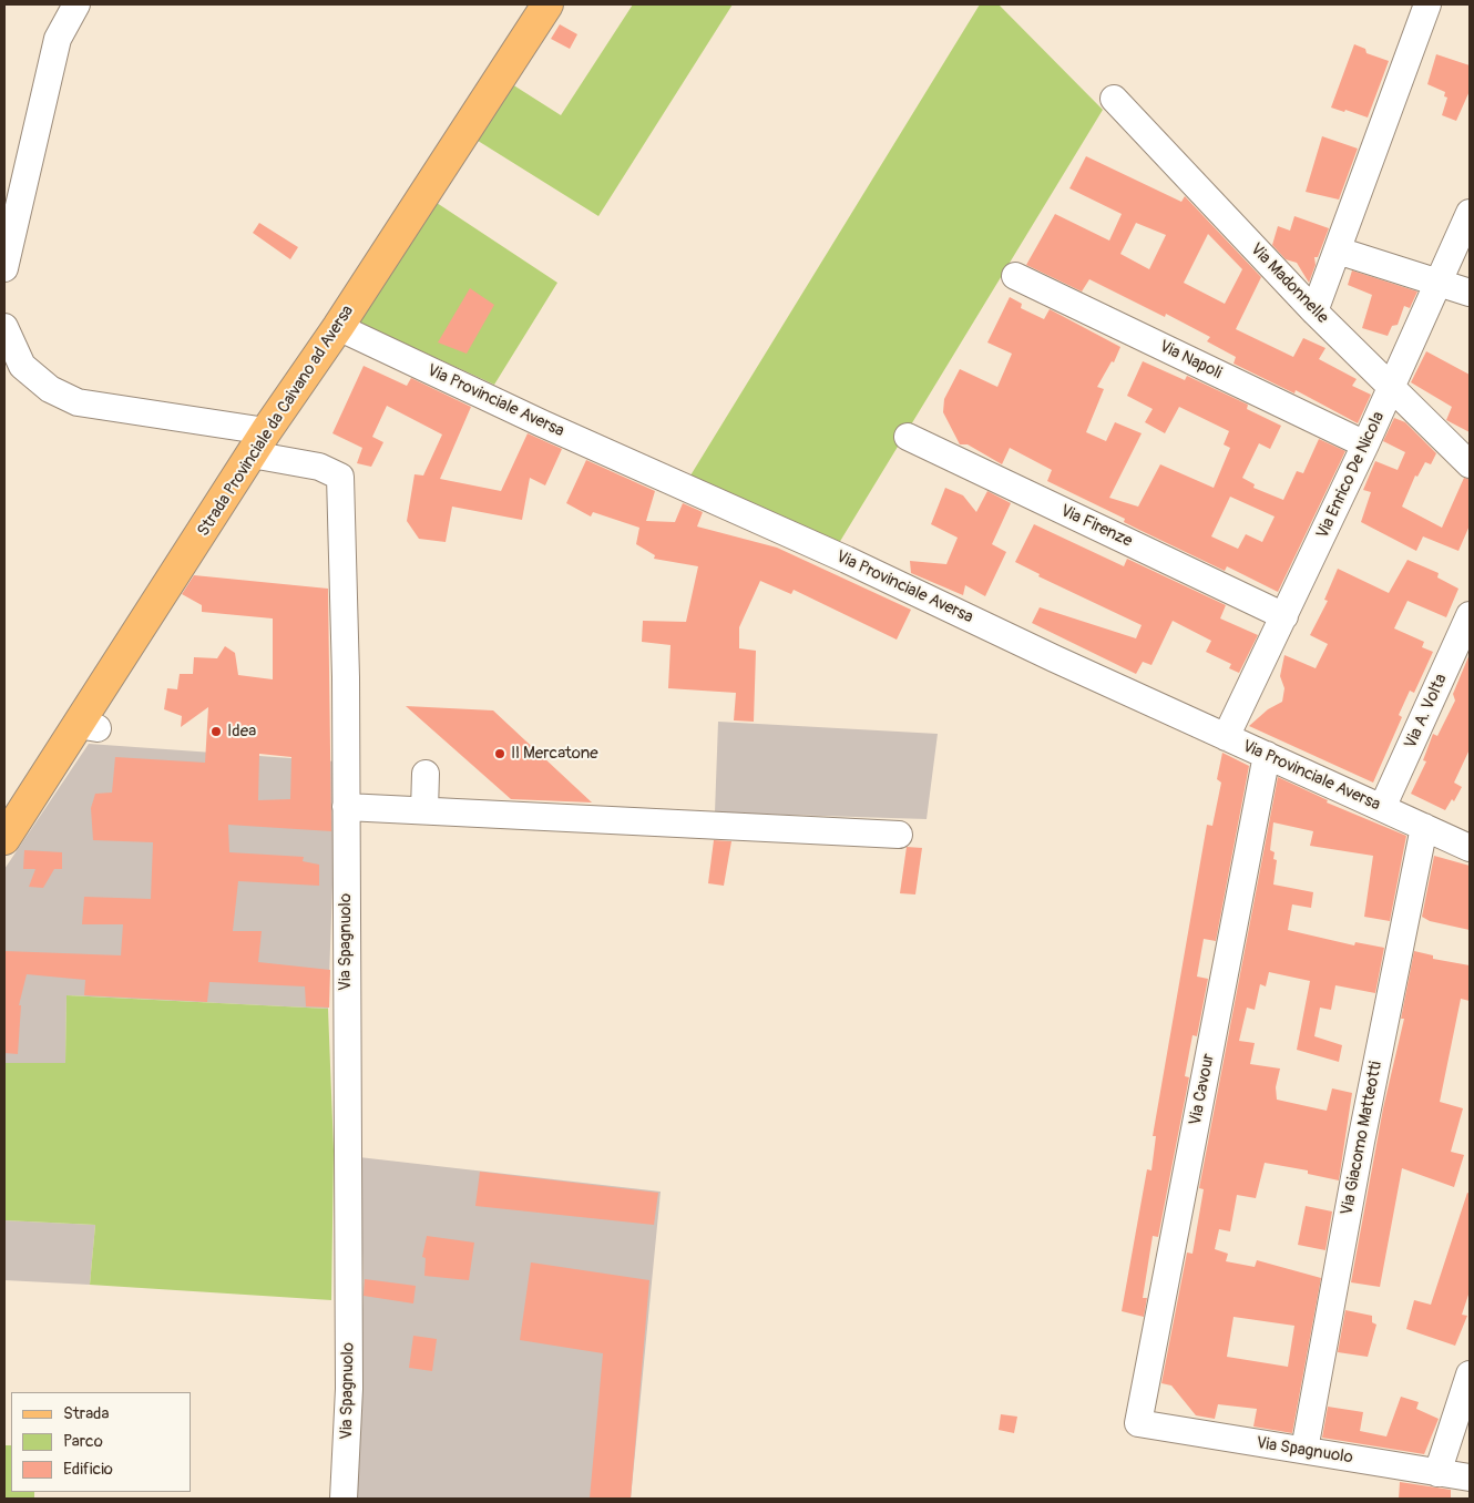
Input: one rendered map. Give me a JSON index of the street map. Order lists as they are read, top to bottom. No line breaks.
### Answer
{"streets":{"main road":["Strada Provinciale da Caivano ad Aversa"],"street":["Via Madonnelle","Via Napoli","Via Provinciale Aversa","Via Enrico De Nicola","Via Firenze","Via A. Volta","Via Spagnuolo","Via Cavour","Via Giacomo Matteotti"]},"crossings":[["Via Madonnelle","Via Enrico De Nicola"],["Via Napoli","Via Enrico De Nicola"],["Via Provinciale Aversa","Strada Provinciale da Caivano ad Aversa"],["Via Provinciale Aversa","Via Enrico De Nicola"],["Via Provinciale Aversa","Via A. Volta"],["Via Provinciale Aversa","Via Cavour"],["Via Provinciale Aversa","Via Giacomo Matteotti"],["Strada Provinciale da Caivano ad Aversa","Via Spagnuolo"],["Via Enrico De Nicola","Via Firenze"],["Via Spagnuolo","Via Cavour"],["Via Spagnuolo","Via Giacomo Matteotti"]],"places":["Idea","Il Mercatone"],"legend":["Strada","Parco","Edificio"]}
